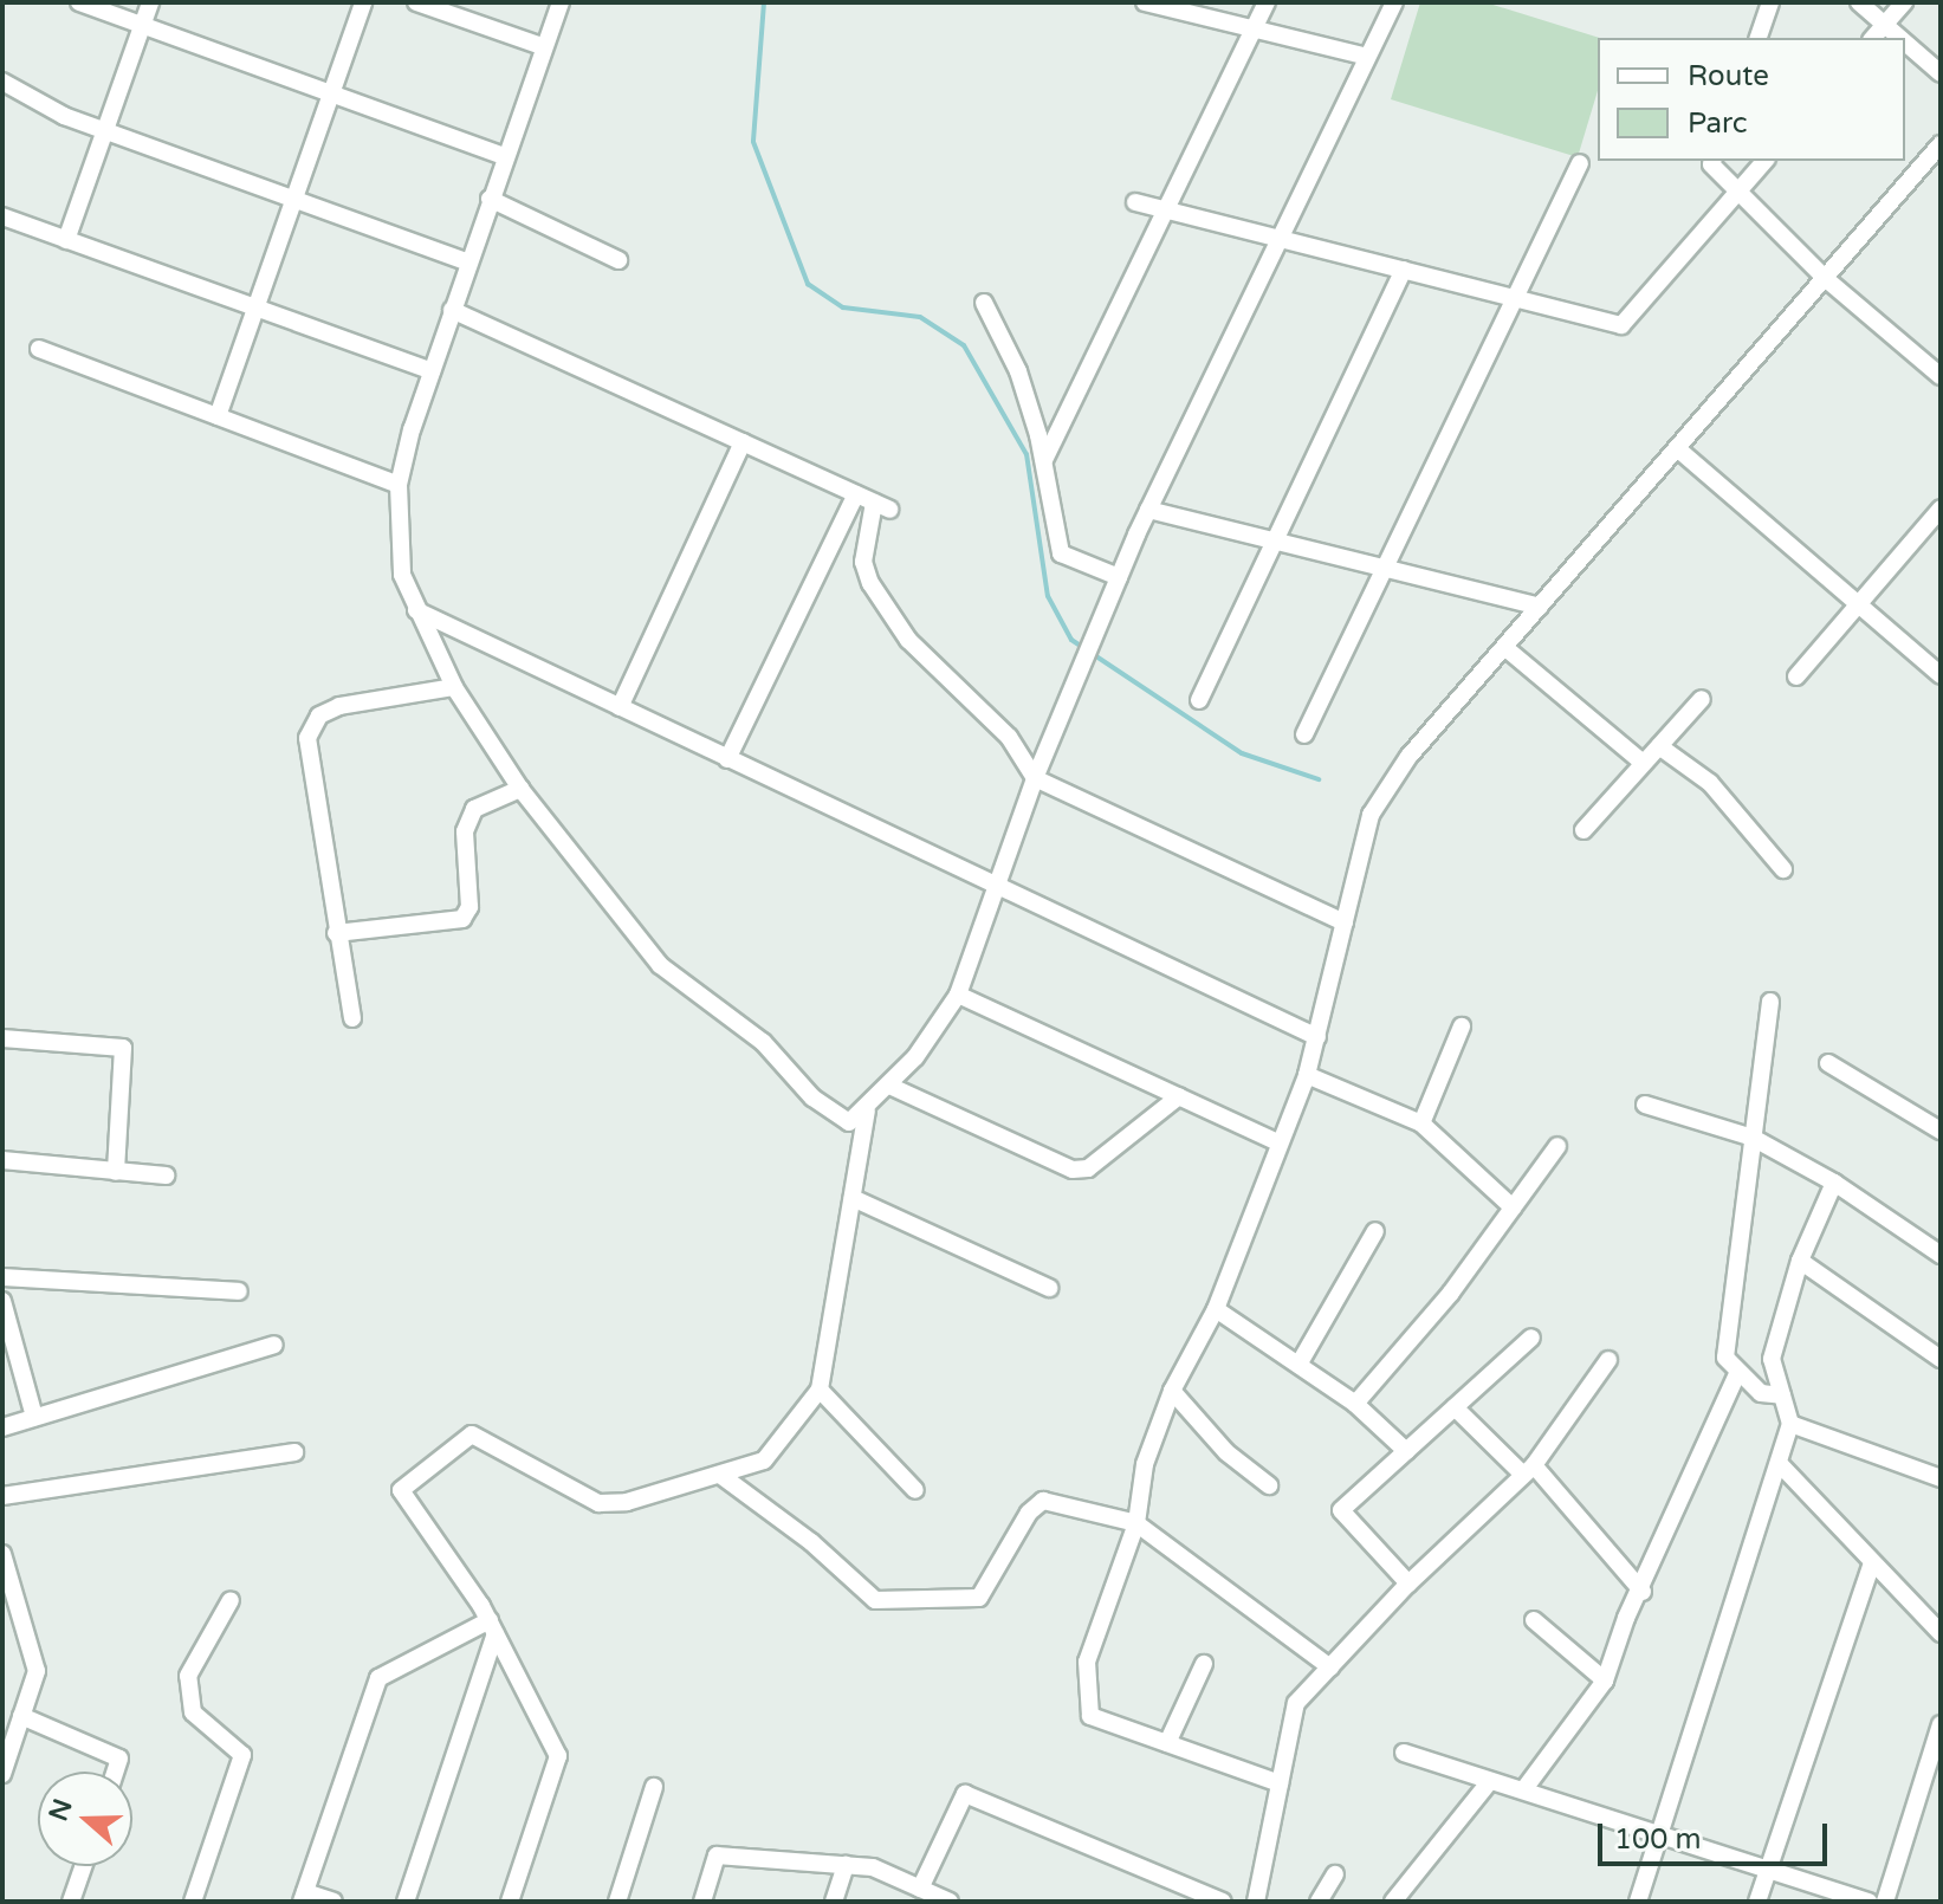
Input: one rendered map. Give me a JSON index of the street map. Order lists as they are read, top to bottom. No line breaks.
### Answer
{"legend":["Route","Parc"],"scale_bar":"100 m","north":"left"}
